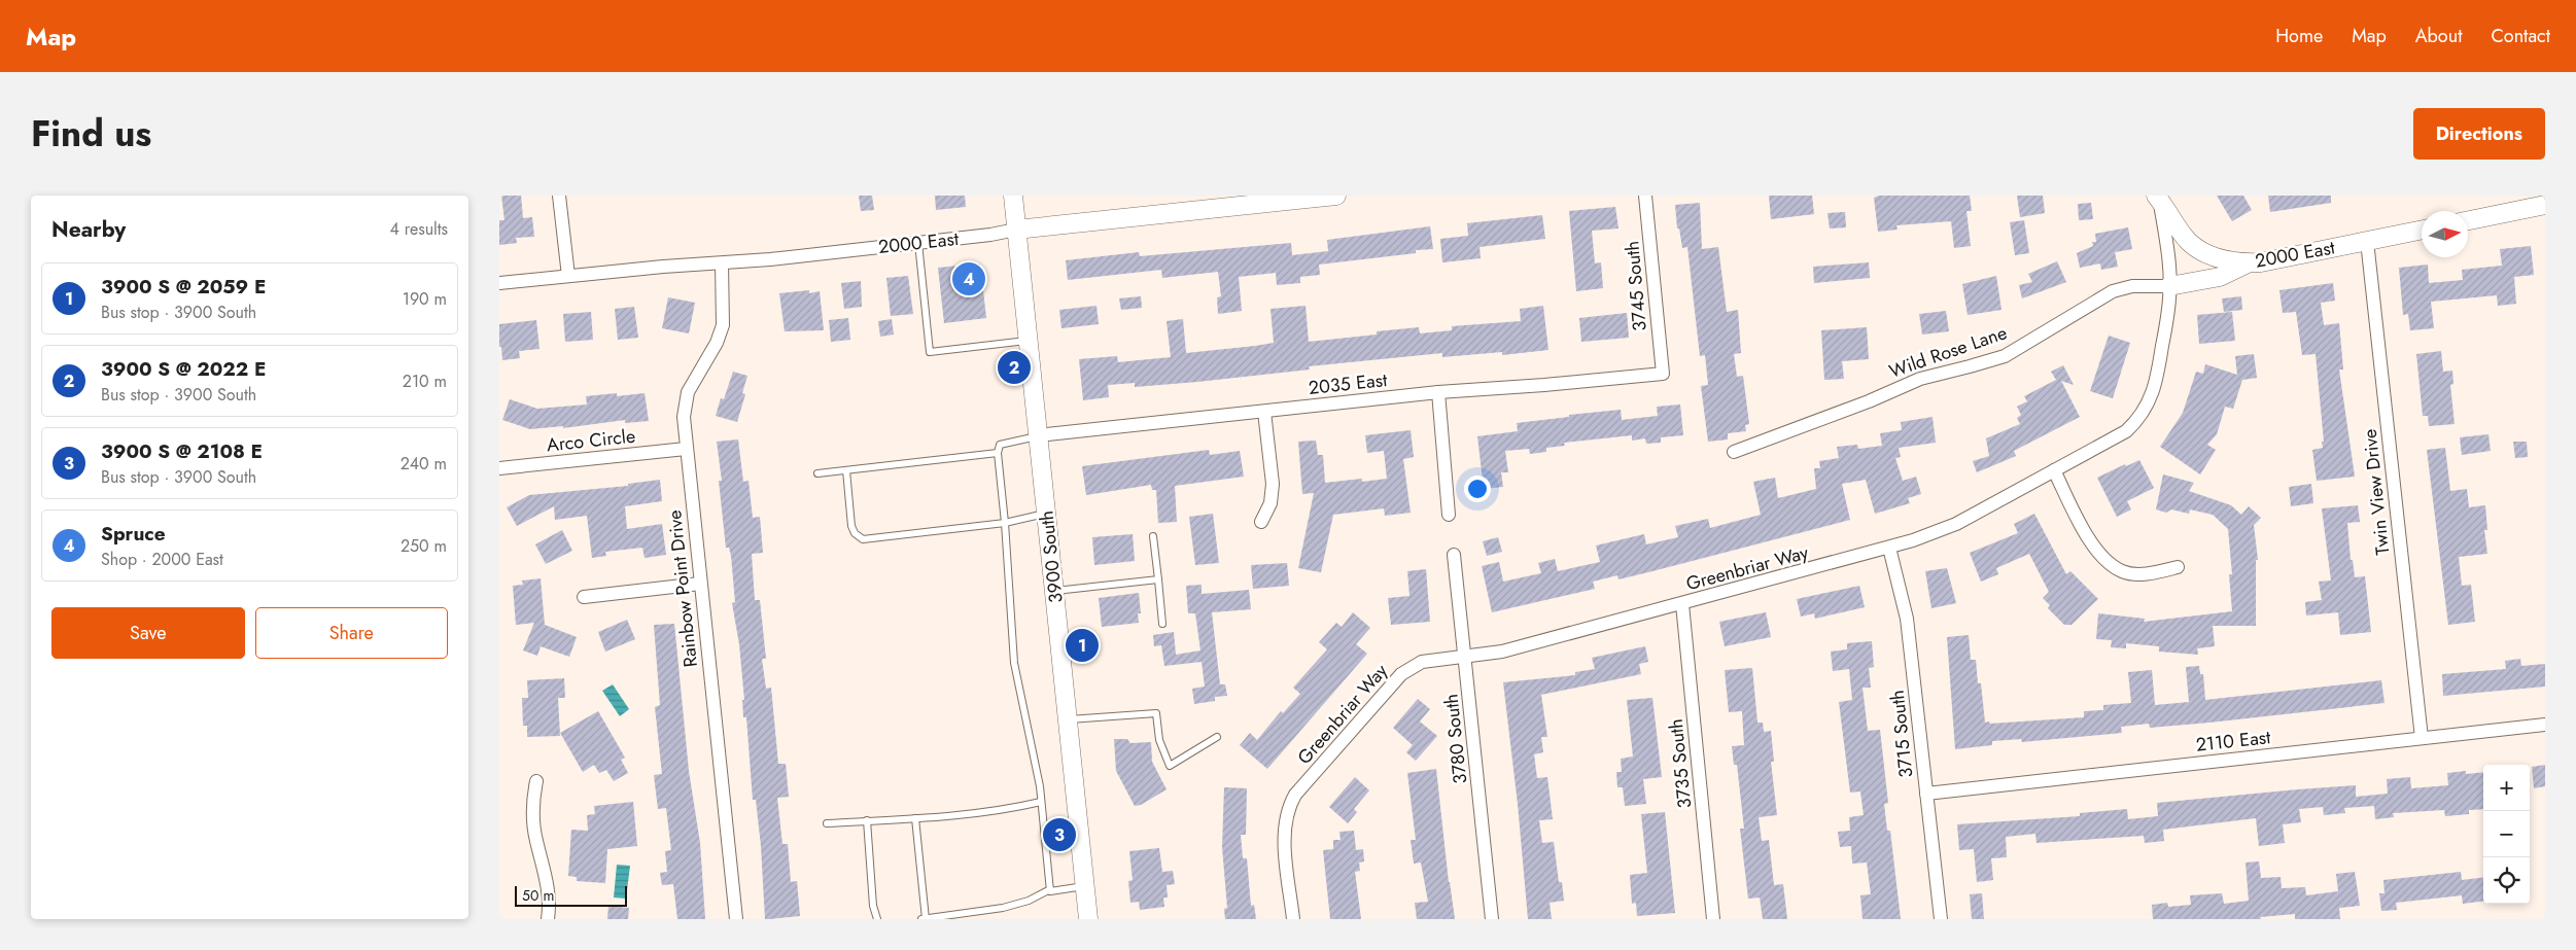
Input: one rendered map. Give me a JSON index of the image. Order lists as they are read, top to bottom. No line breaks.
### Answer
{"streets":{"street":["2000 East","3745 South","Wild Rose Lane","2035 East","Arco Circle","Twin View Drive","3900 South","Greenbriar Way","Rainbow Point Drive","3715 South","3780 South","2110 East","3735 South"]},"crossings":[["2000 East","Twin View Drive"],["2000 East","3900 South"],["2000 East","Greenbriar Way"],["2000 East","Rainbow Point Drive"],["3745 South","2035 East"],["Wild Rose Lane","Greenbriar Way"],["2035 East","3900 South"],["Arco Circle","Rainbow Point Drive"],["Twin View Drive","2110 East"],["Greenbriar Way","3715 South"],["Greenbriar Way","3780 South"],["Greenbriar Way","3735 South"],["3715 South","2110 East"]],"scale_bar":"50 m","north":"right","page":{"header":"Map","nav":["Home","Map","About","Contact"],"title":"Find us","buttons":["Directions",["Save","Share"]],"heading":["Nearby","4 results"],"pins":["4","2","1","3"],"list":[{"mark":"1","name":"3900 S @ 2059 E","note":"Bus stop · 3900 South","value":"190 m"},{"mark":"2","name":"3900 S @ 2022 E","note":"Bus stop · 3900 South","value":"210 m"},{"mark":"3","name":"3900 S @ 2108 E","note":"Bus stop · 3900 South","value":"240 m"},{"mark":"4","name":"Spruce","note":"Shop · 2000 East","value":"250 m"}],"map_buttons":["+","−"],"scale":"50 m"}}
